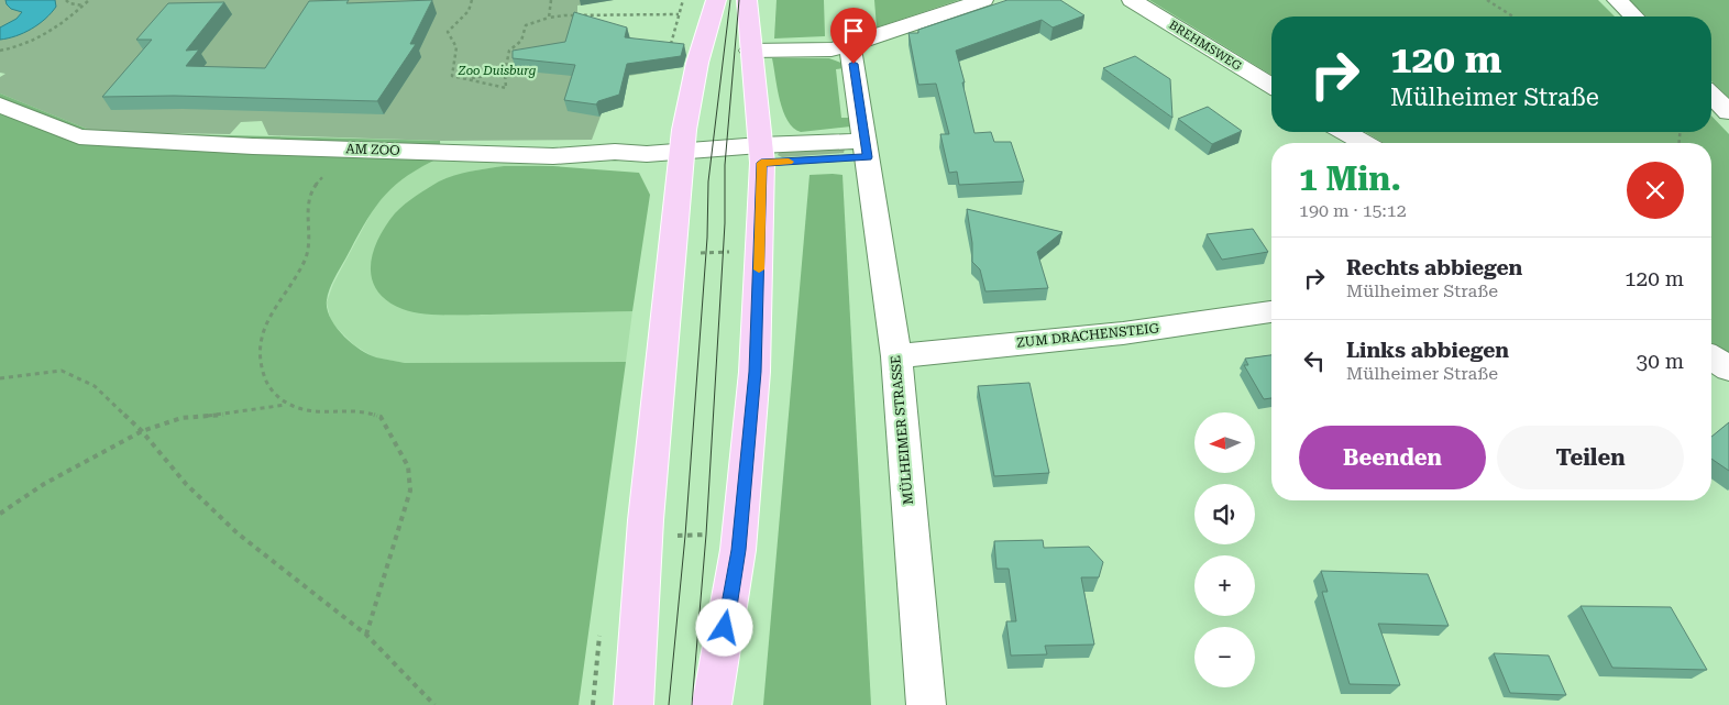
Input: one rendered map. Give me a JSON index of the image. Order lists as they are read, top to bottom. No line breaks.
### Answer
{"streets":{"street":["BREHMSWEG","AM ZOO","ZUM DRACHENSTEIG","MÜLHEIMER STRASSE"]},"crossings":[["ZUM DRACHENSTEIG","MÜLHEIMER STRASSE"]],"parks":["Zoo Duisburg"],"north":"left","page":{"turn":["120 m","Mülheimer Straße"],"heading":["1 Min.","190 m · 15:12"],"list":[{"name":"Rechts abbiegen","note":"Mülheimer Straße","value":"120 m"},{"name":"Links abbiegen","note":"Mülheimer Straße","value":"30 m"}],"map_buttons":["+","−"],"buttons":["Beenden","Teilen"]}}
